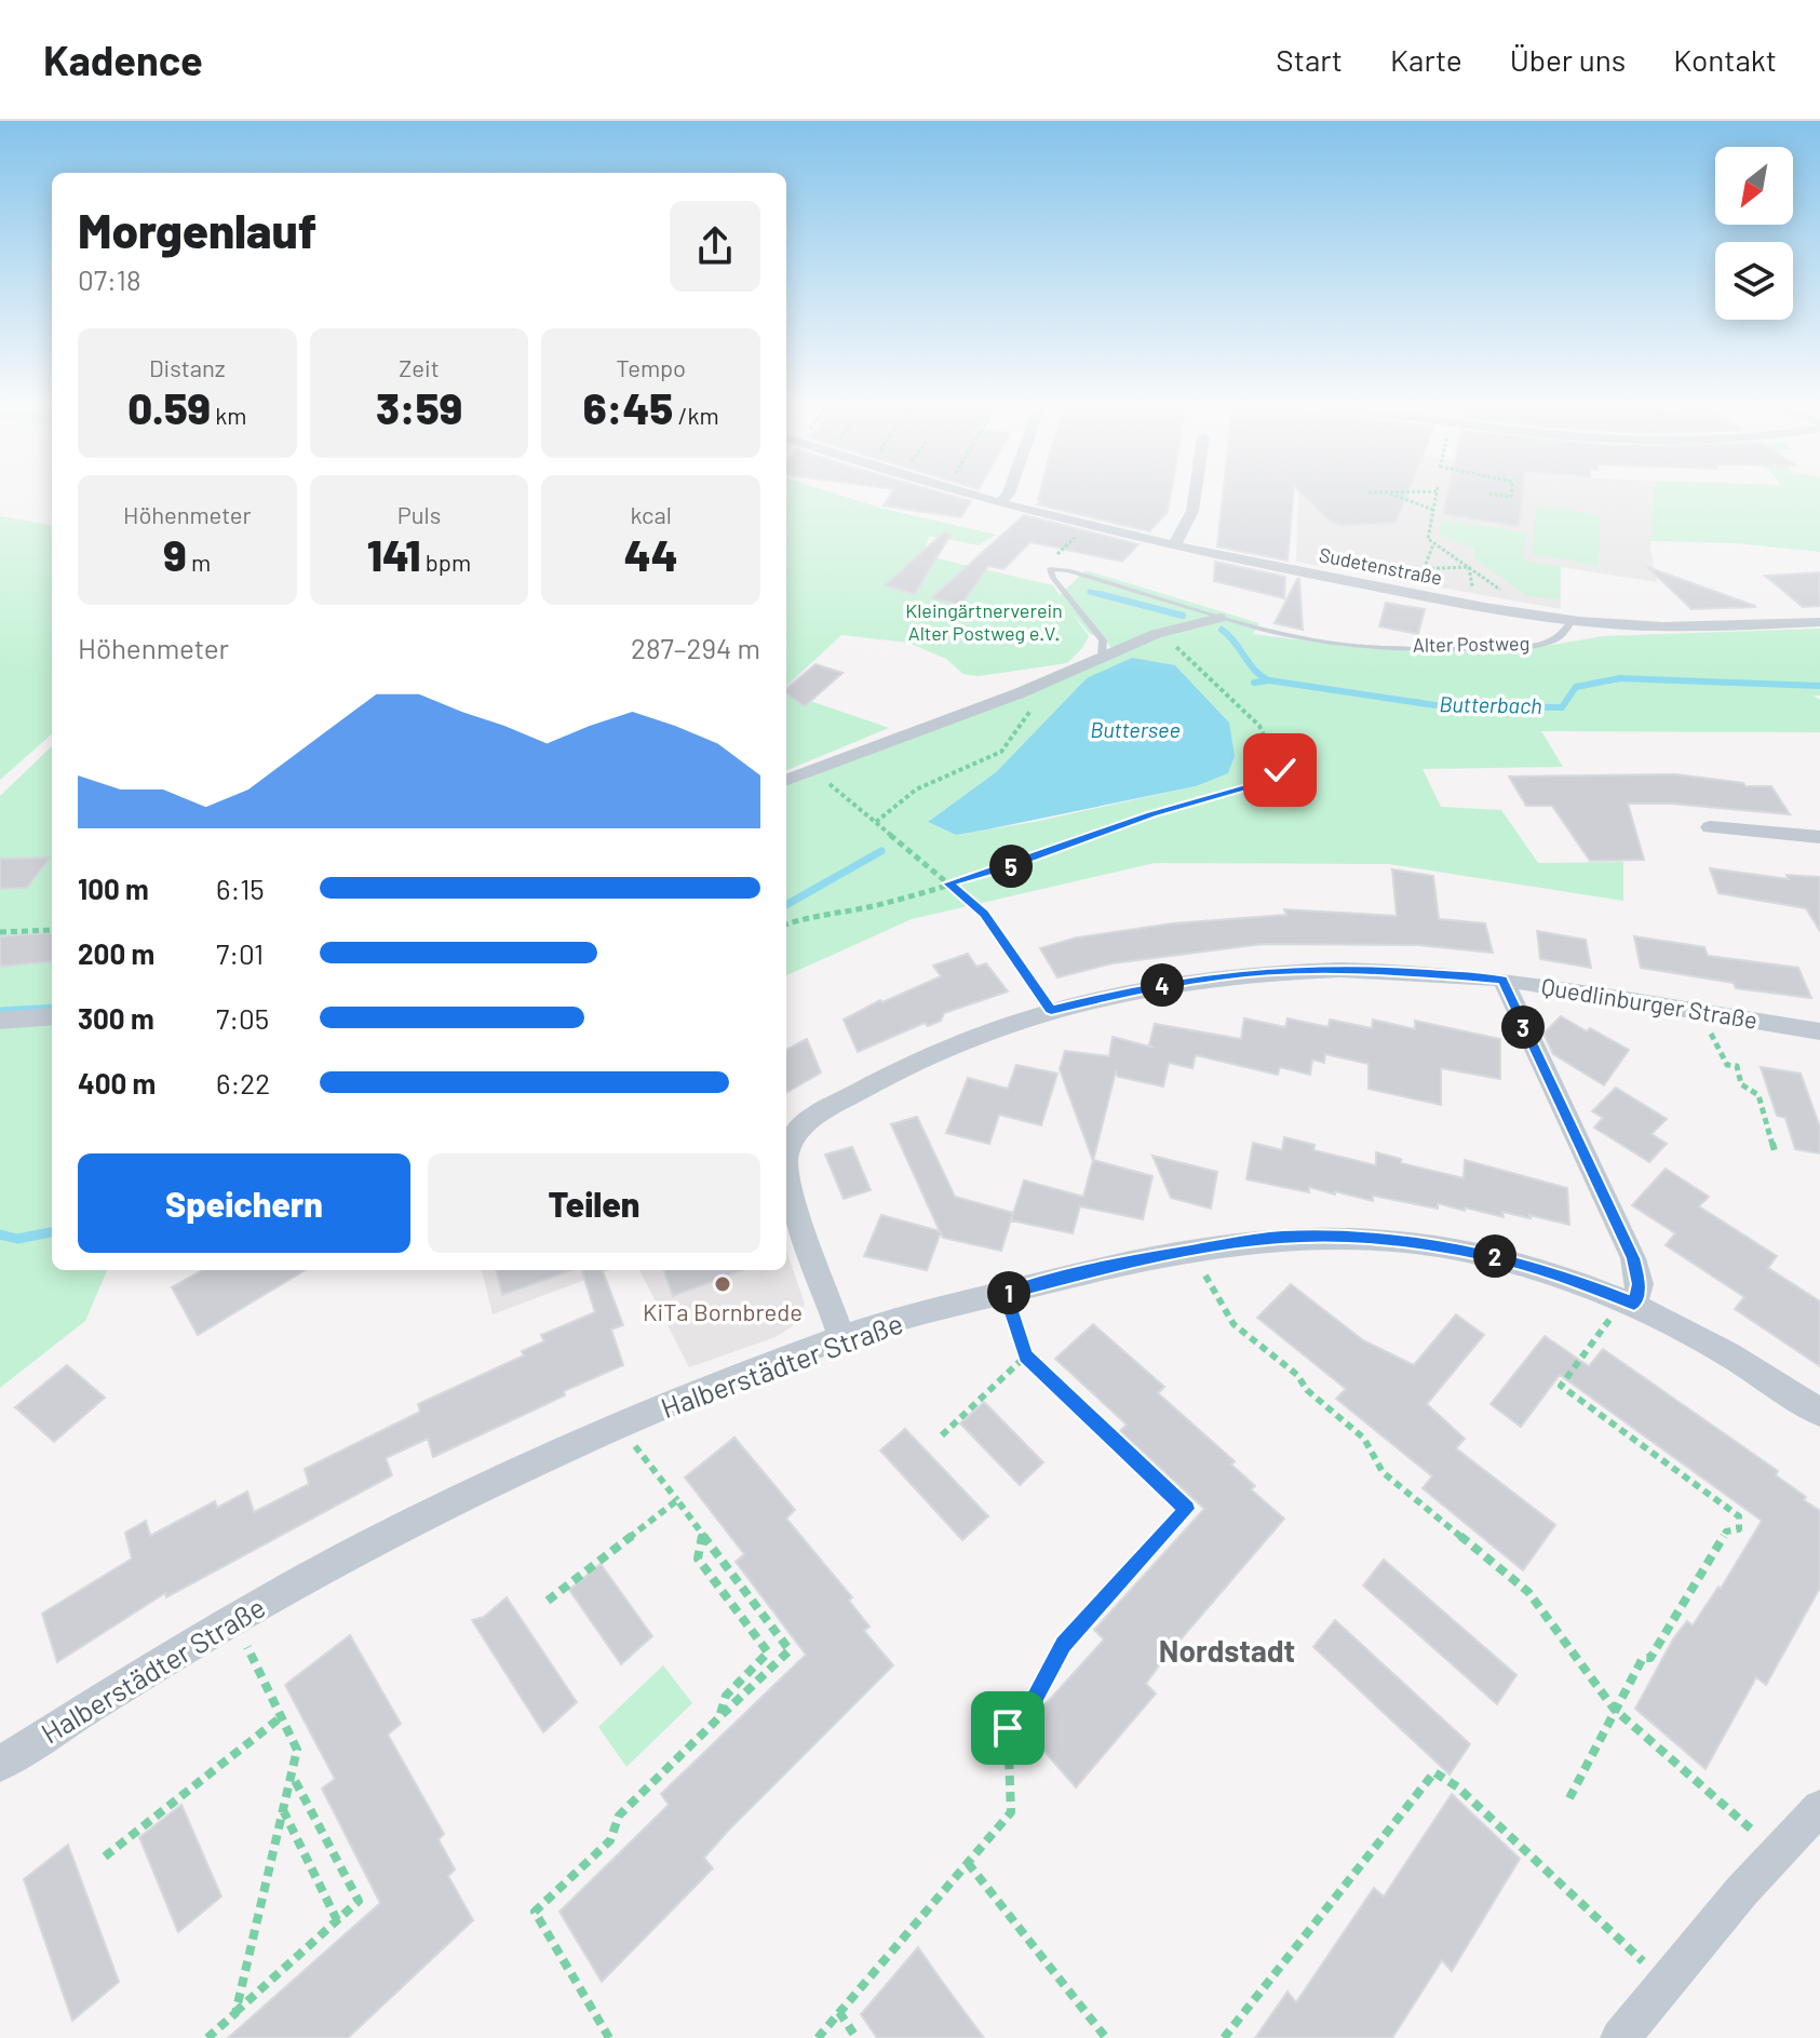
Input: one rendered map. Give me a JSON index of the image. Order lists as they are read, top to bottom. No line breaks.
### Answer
{"streets":{"street":["Sudetenstraße","Alter Postweg","Quedlinburger Straße","Halberstädter Straße"]},"crossings":[["Sudetenstraße","Alter Postweg"],["Quedlinburger Straße","Halberstädter Straße"]],"districts":["Nordstadt"],"water":["Butterbach","Buttersee"],"parks":["Kleingärtnerverein Alter Postweg e.V."],"places":["KiTa Bornbrede"],"north":"bottom left","page":{"header":"Kadence","nav":["Start","Karte","Über uns","Kontakt"],"heading":["Morgenlauf","07:18"],"stats":[["Distanz","0.59 km"],["Zeit","3:59"],["Tempo","6:45 /km"],["Höhenmeter","9 m"],["Puls","141 bpm"],["kcal","44"]],"chart":["Höhenmeter","287–294 m"],"pins":["5","4","3","2","1"],"list":[{"name":"100 m","note":"6:15"},{"name":"200 m","note":"7:01"},{"name":"300 m","note":"7:05"},{"name":"400 m","note":"6:22"}],"buttons":["Speichern","Teilen"]}}
